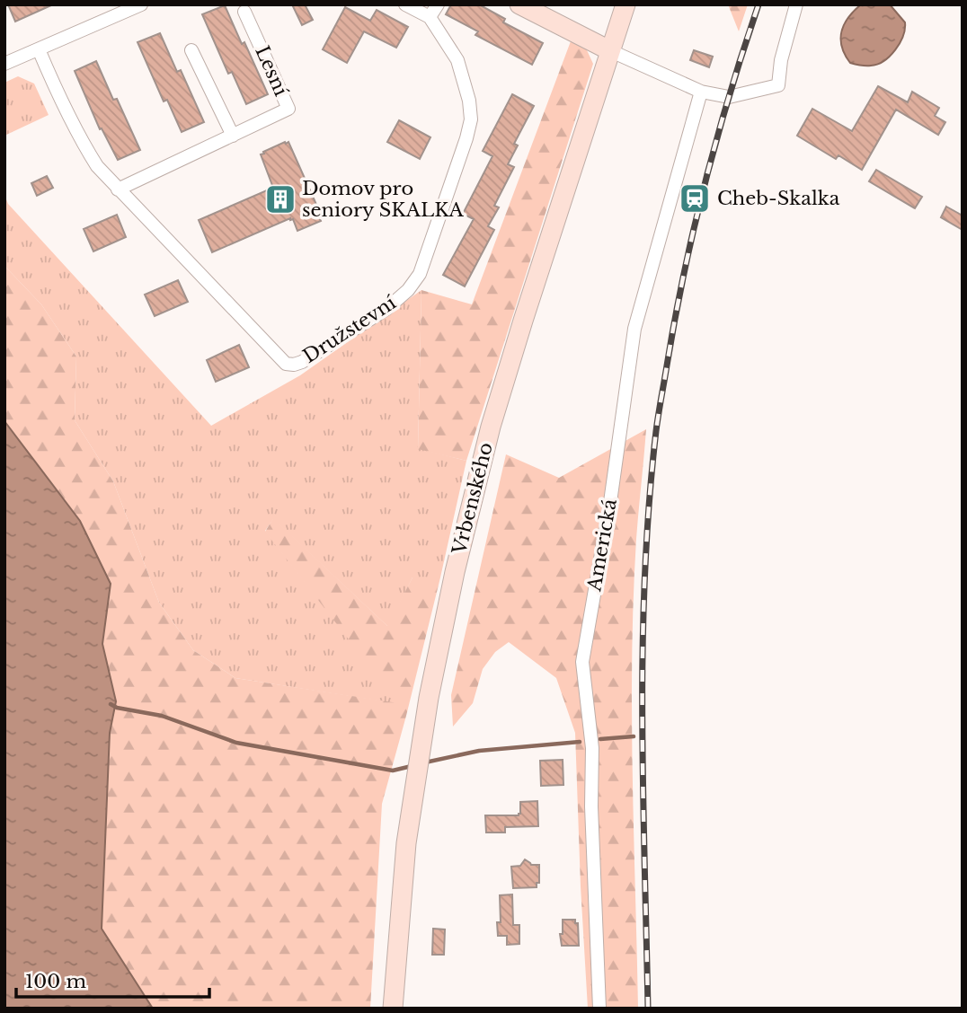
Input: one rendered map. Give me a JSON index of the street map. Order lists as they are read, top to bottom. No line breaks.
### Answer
{"streets":{"main road":["Vrbenského"],"street":["Lesní","Družstevní","Americká"]},"crossings":[["Lesní","Družstevní"]],"places":{"station":["Cheb-Skalka"],"building":["Domov pro seniory SKALKA"]},"scale_bar":"100 m"}
